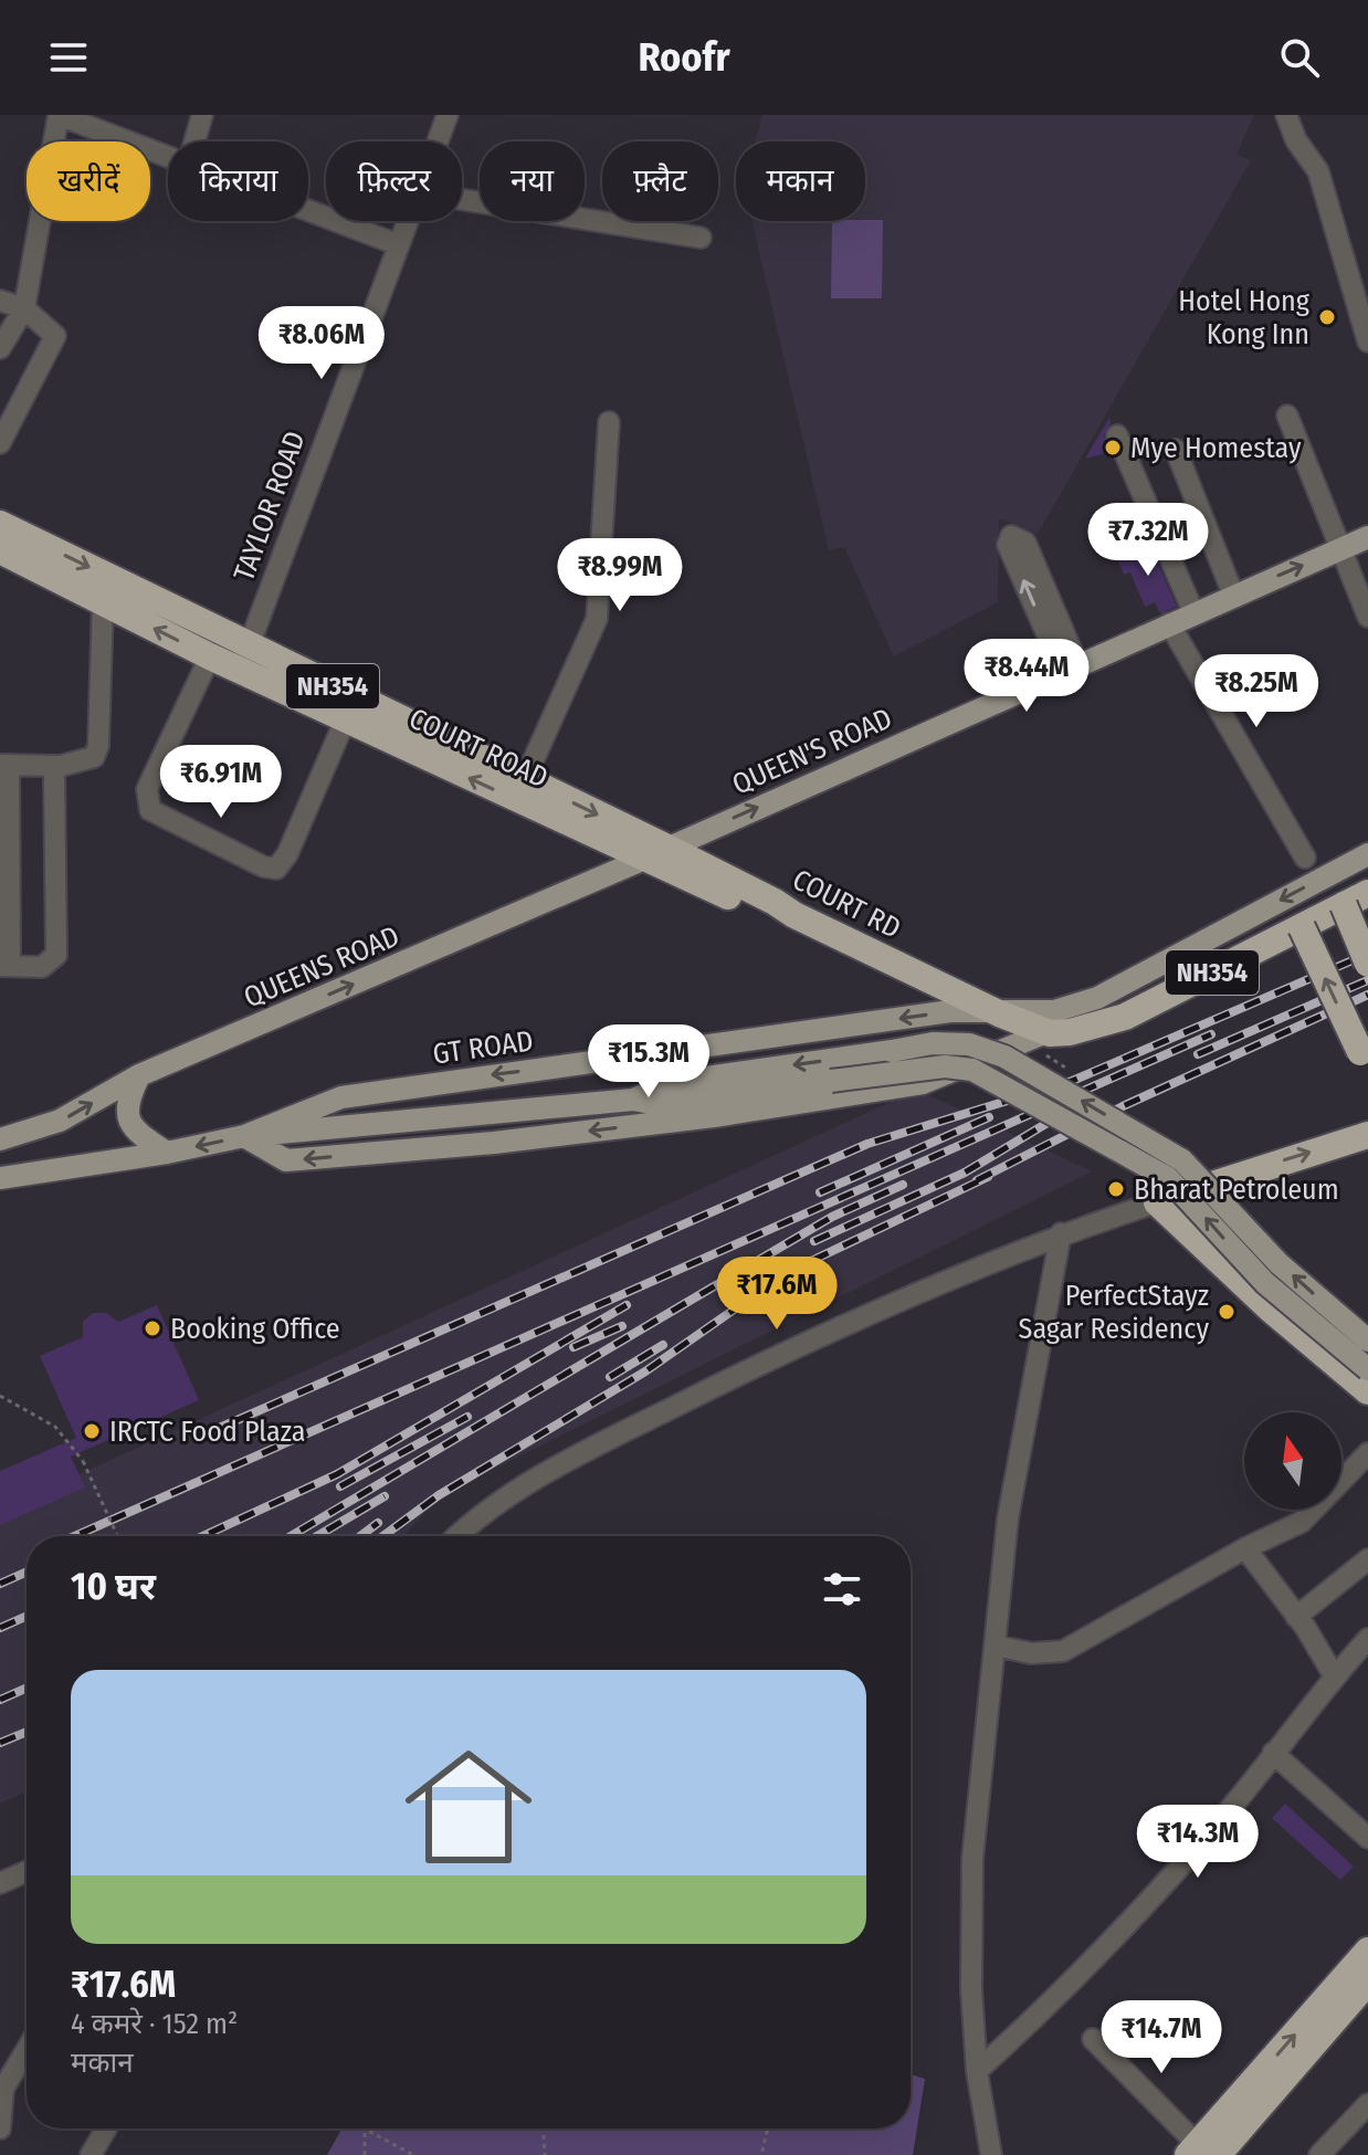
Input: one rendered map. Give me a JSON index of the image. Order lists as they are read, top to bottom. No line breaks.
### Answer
{"streets":{"highway":["NH354","COURT ROAD","COURT RD"],"main road":["QUEEN'S ROAD","QUEENS ROAD","GT ROAD"],"street":["TAYLOR ROAD"]},"crossings":[["TAYLOR ROAD","COURT ROAD"],["NH354","COURT RD"],["NH354","GT ROAD"],["COURT ROAD","QUEEN'S ROAD"],["COURT ROAD","COURT RD"],["COURT ROAD","QUEENS ROAD"],["QUEEN'S ROAD","COURT RD"],["QUEEN'S ROAD","QUEENS ROAD"],["COURT RD","QUEENS ROAD"],["COURT RD","GT ROAD"]],"one_way":["QUEEN'S ROAD"],"places":["Hotel Hong Kong Inn","Mye Homestay","Bharat Petroleum","PerfectStayz Sagar Residency","Booking Office","IRCTC Food Plaza"],"north":"top","page":{"header":"Roofr","chip":["खरीदें","किराया","फ़िल्टर","नया","फ़्लैट","मकान"],"price":["₹8.06M","₹7.32M","₹8.99M","₹8.44M","₹8.25M","₹6.91M","₹15.3M","₹17.6M","₹14.3M","₹14.7M"],"heading":"10 घर","list":[{"name":"₹17.6M","note":"4 कमरे · 152 m² · मकान"}]}}
